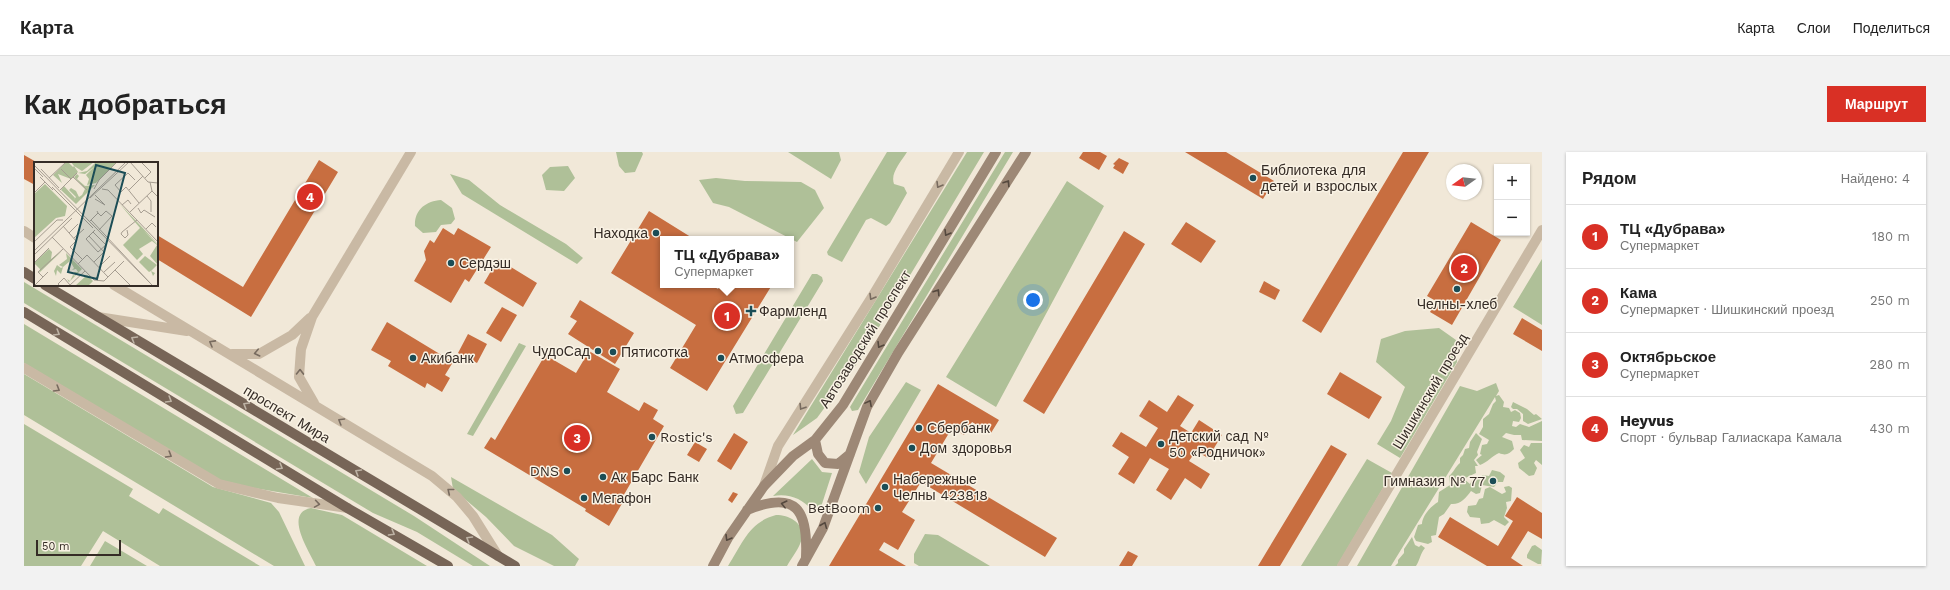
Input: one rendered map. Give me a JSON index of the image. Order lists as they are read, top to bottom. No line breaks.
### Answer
{"streets":{"main road":["проспект Мира"],"street":["Автозаводский проспект","Шишкинский проезд"]},"places":{"other":["Библиотека для детей и взрослых","Находка","Сердэш","Челны-хлеб","ЧудоСад","Пятисотка","Акибанк","Атмосфера","Сбербанк","Rostic's","Детский сад № 50 «Родничок»","Дом здоровья","DNS","Ак Барс Банк","Гимназия № 77","Набережные Челны 423818","Мегафон","BetBoom"],"health":["Фармленд"]},"scale_bar":"50 m","north":"left","page":{"header":"Карта","nav":["Карта","Слои","Поделиться"],"buttons":"Маршрут","title":"Как добраться","heading":["Рядом","Найдено: 4"],"map_buttons":["+","−"],"pins":["4","2","1","3"],"list":[{"mark":"1","name":"ТЦ «Дубрава»","note":"Супермаркет","value":"180 m"},{"mark":"2","name":"Кама","note":"Супермаркет · Шишкинский проезд","value":"250 m"},{"mark":"3","name":"Октябрьское","note":"Супермаркет","value":"280 m"},{"mark":"4","name":"Heyvus","note":"Спорт · бульвар Галиаскара Камала","value":"430 m"}],"popup":["ТЦ «Дубрава»","Супермаркет"],"scale":"50 m"}}
